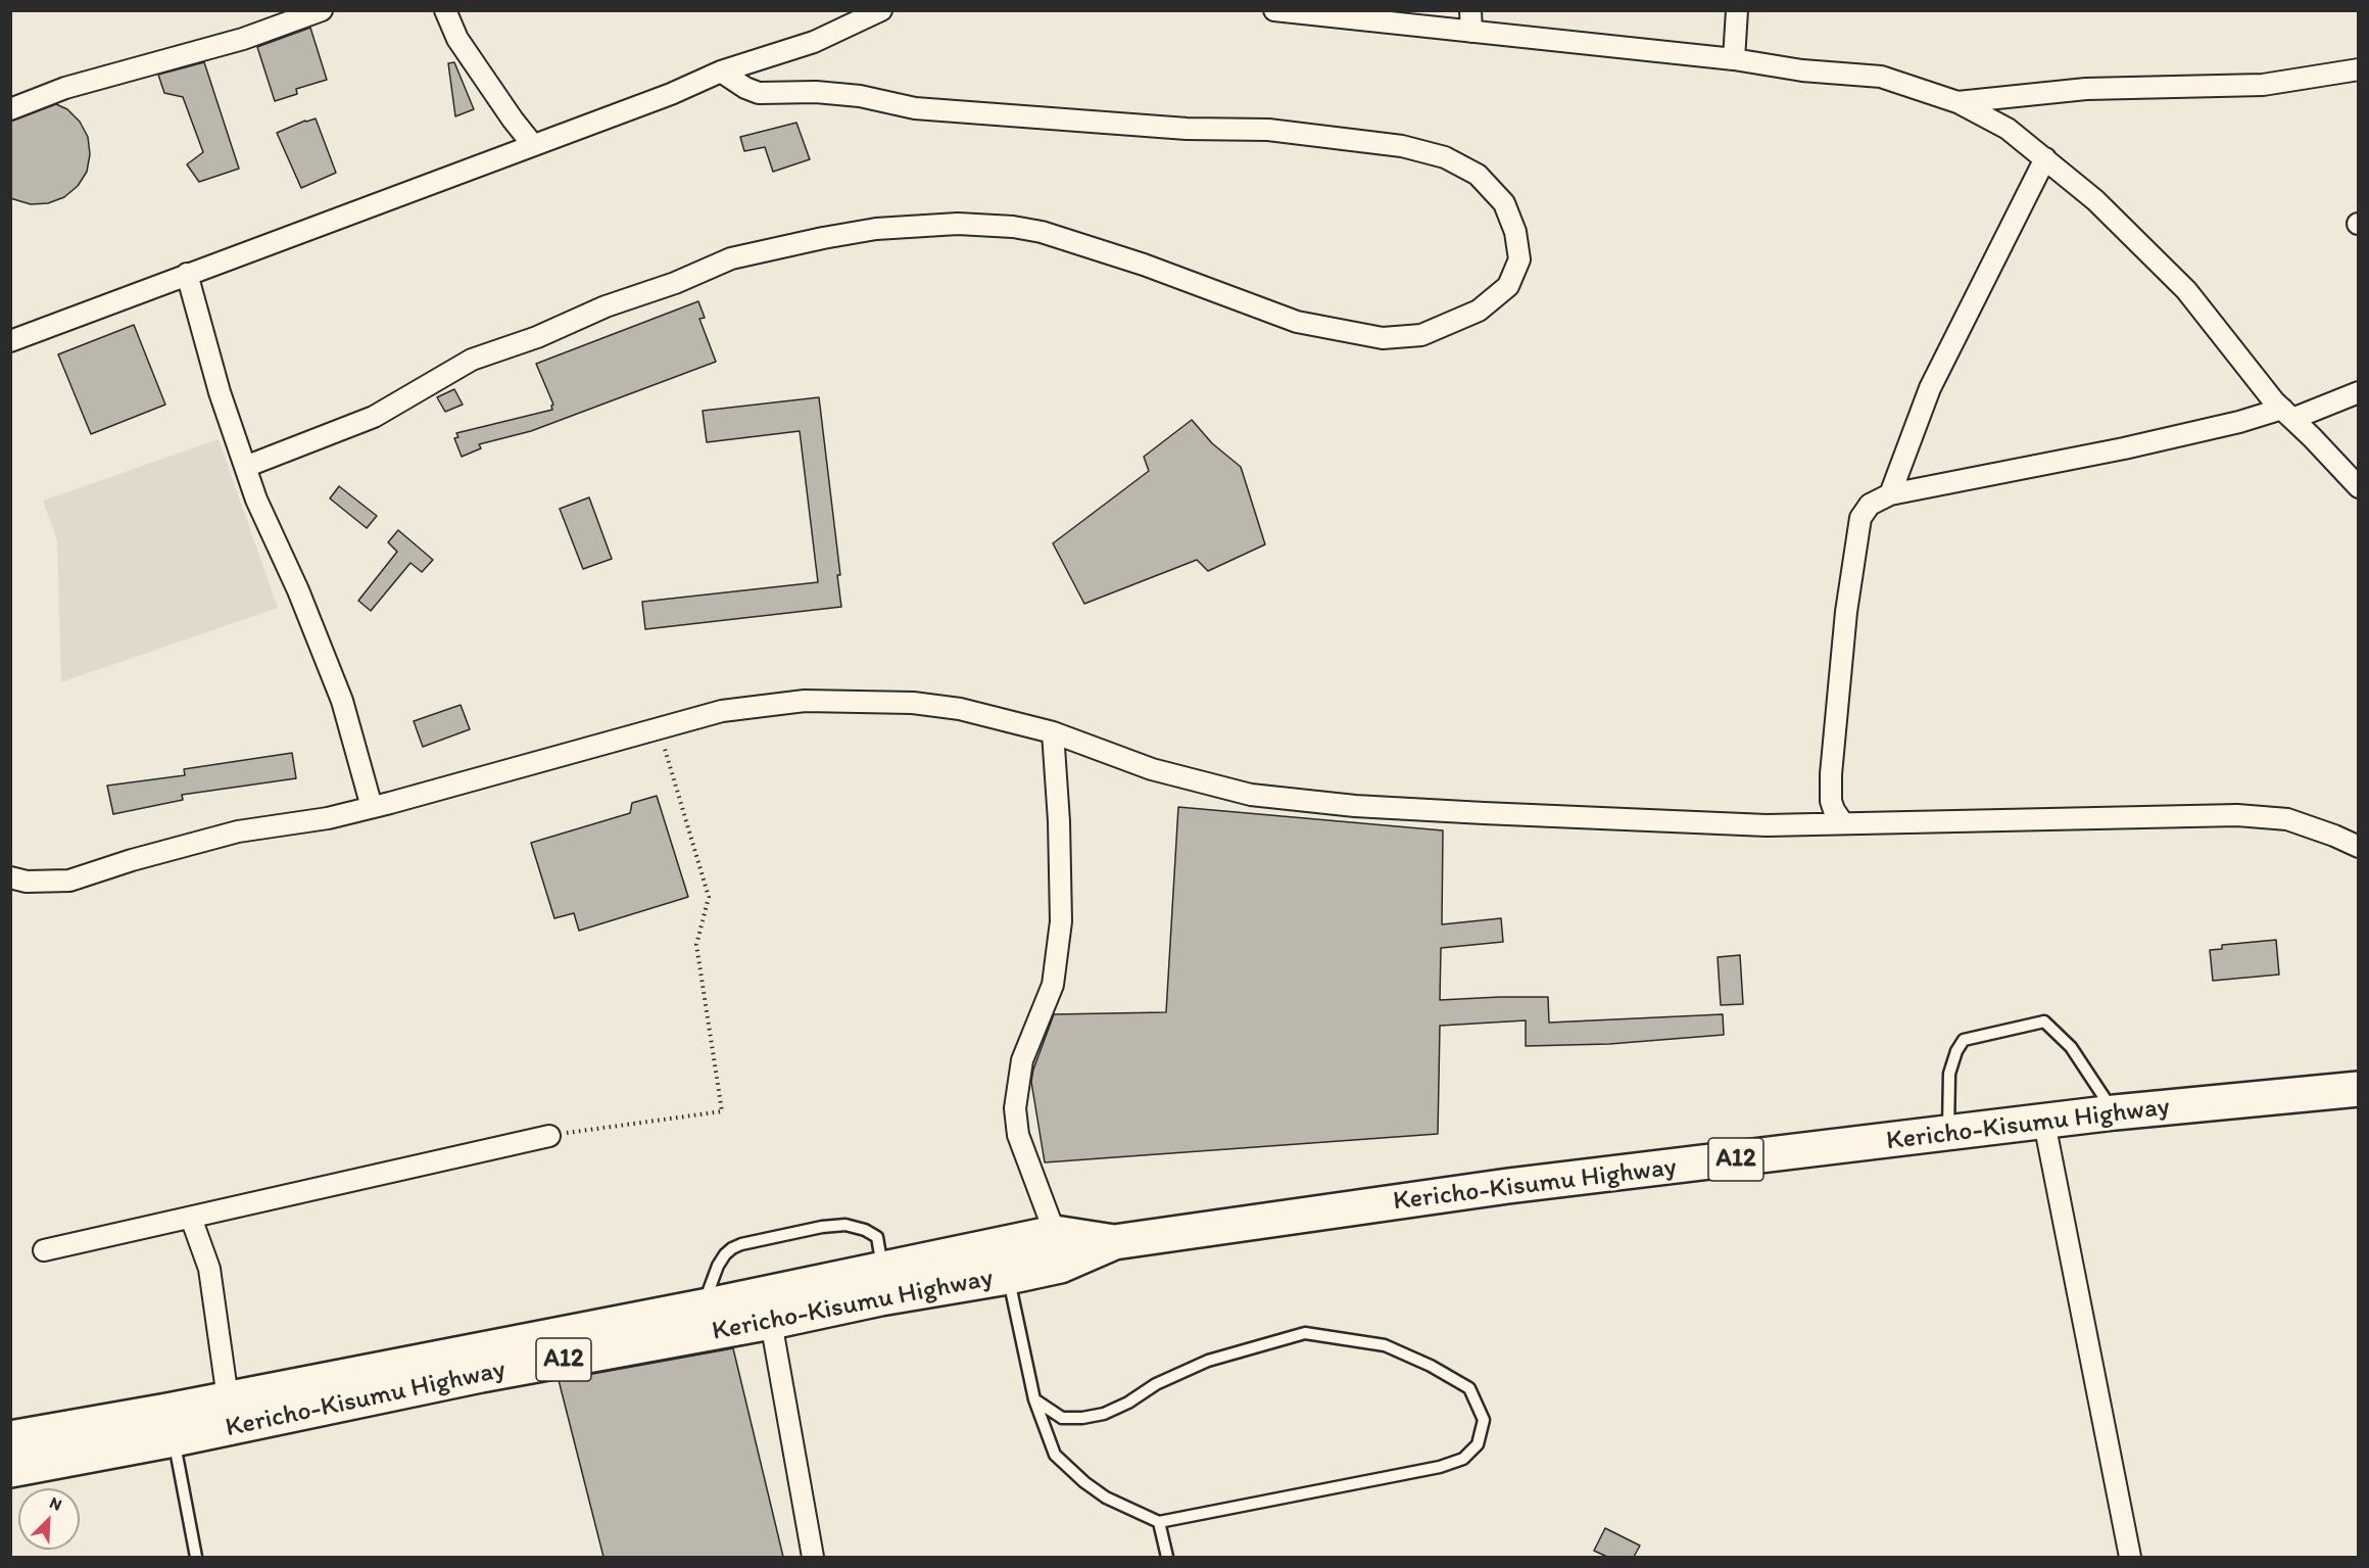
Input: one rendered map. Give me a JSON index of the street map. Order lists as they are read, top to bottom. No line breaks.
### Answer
{"streets":{"highway":["Kericho-Kisumu Highway","A12"]},"north":"top right"}
